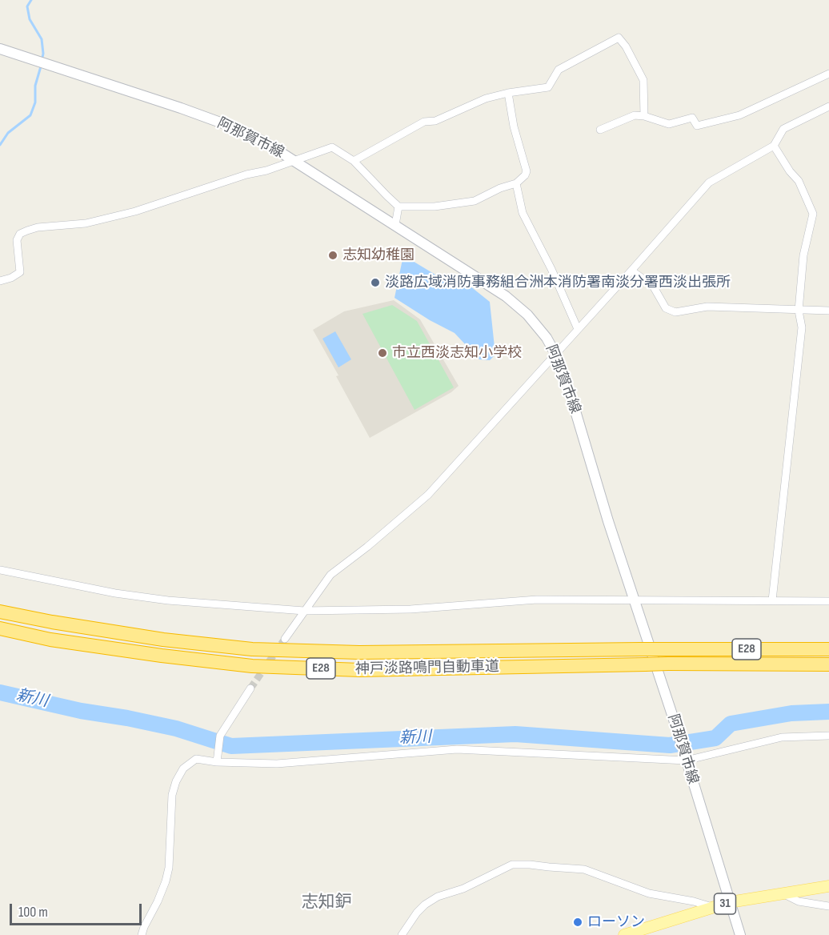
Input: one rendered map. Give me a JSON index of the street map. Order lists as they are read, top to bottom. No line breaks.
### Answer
{"streets":{"highway":["E28","神戸淡路鳴門自動車道"],"main road":["阿那賀市線","31"]},"crossings":[["阿那賀市線","31"]],"districts":["志知鈩"],"water":["新川"],"places":["志知幼稚園","淡路広域消防事務組合洲本消防署南淡分署西淡出張所","市立西淡志知小学校","ローソン"],"scale_bar":"100 m"}
